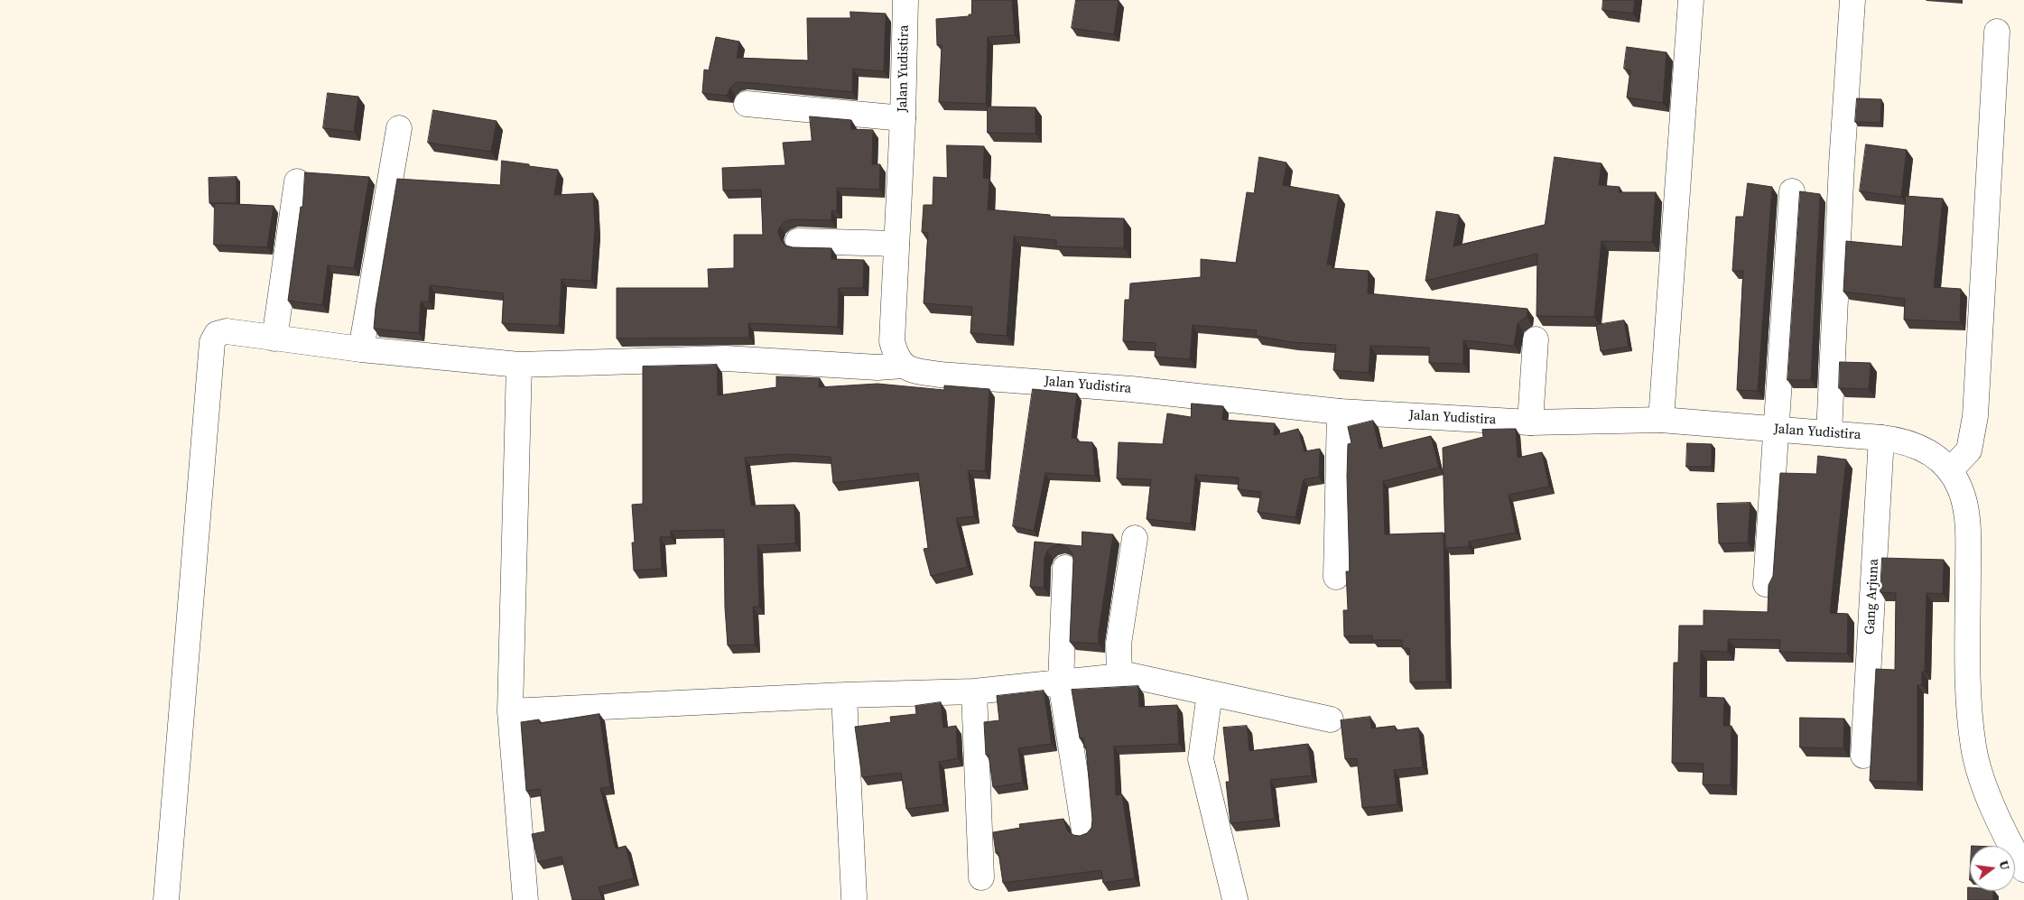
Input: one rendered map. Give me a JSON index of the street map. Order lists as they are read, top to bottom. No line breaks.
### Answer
{"streets":{"street":["Jalan Yudistira","Gang Arjuna"]},"crossings":[["Jalan Yudistira","Gang Arjuna"]],"north":"right"}
